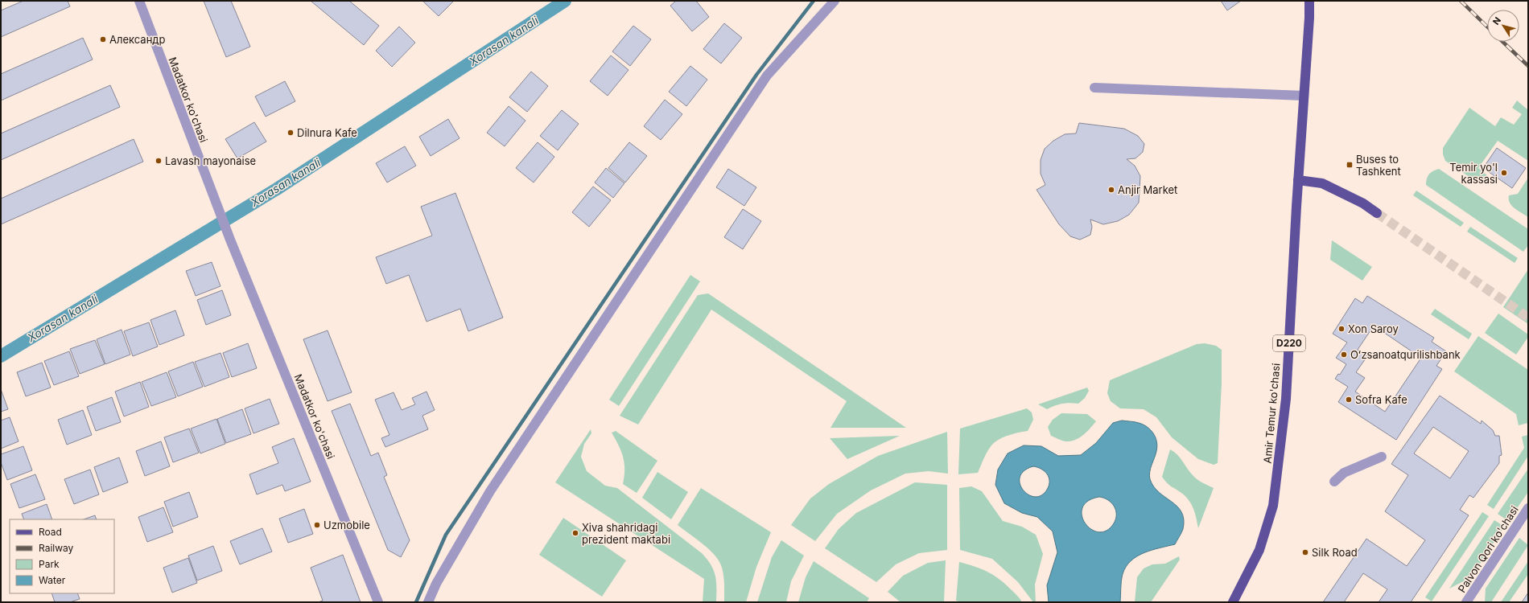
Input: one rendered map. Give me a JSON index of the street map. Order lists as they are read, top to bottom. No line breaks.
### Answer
{"streets":{"main road":["D220","Amir Temur ko'chasi"],"street":["Madatkor ko'chasi","Palvon Qori ko'chasi"]},"crossings":[["D220","Amir Temur ko'chasi"]],"water":["Xorasan kanali"],"places":{"other":["Александр","Dilnura Kafe","Lavash mayonaise","Temir yo'l kassasi","Anjir Market","Xon Saroy","Oʻzsanoatqurilishbank","Sofra Kafe","Uzmobile","Xiva shahridagi prezident maktabi","Silk Road"],"transit":["Buses to Tashkent"]},"legend":["Road","Railway","Park","Water"],"north":"top left"}
